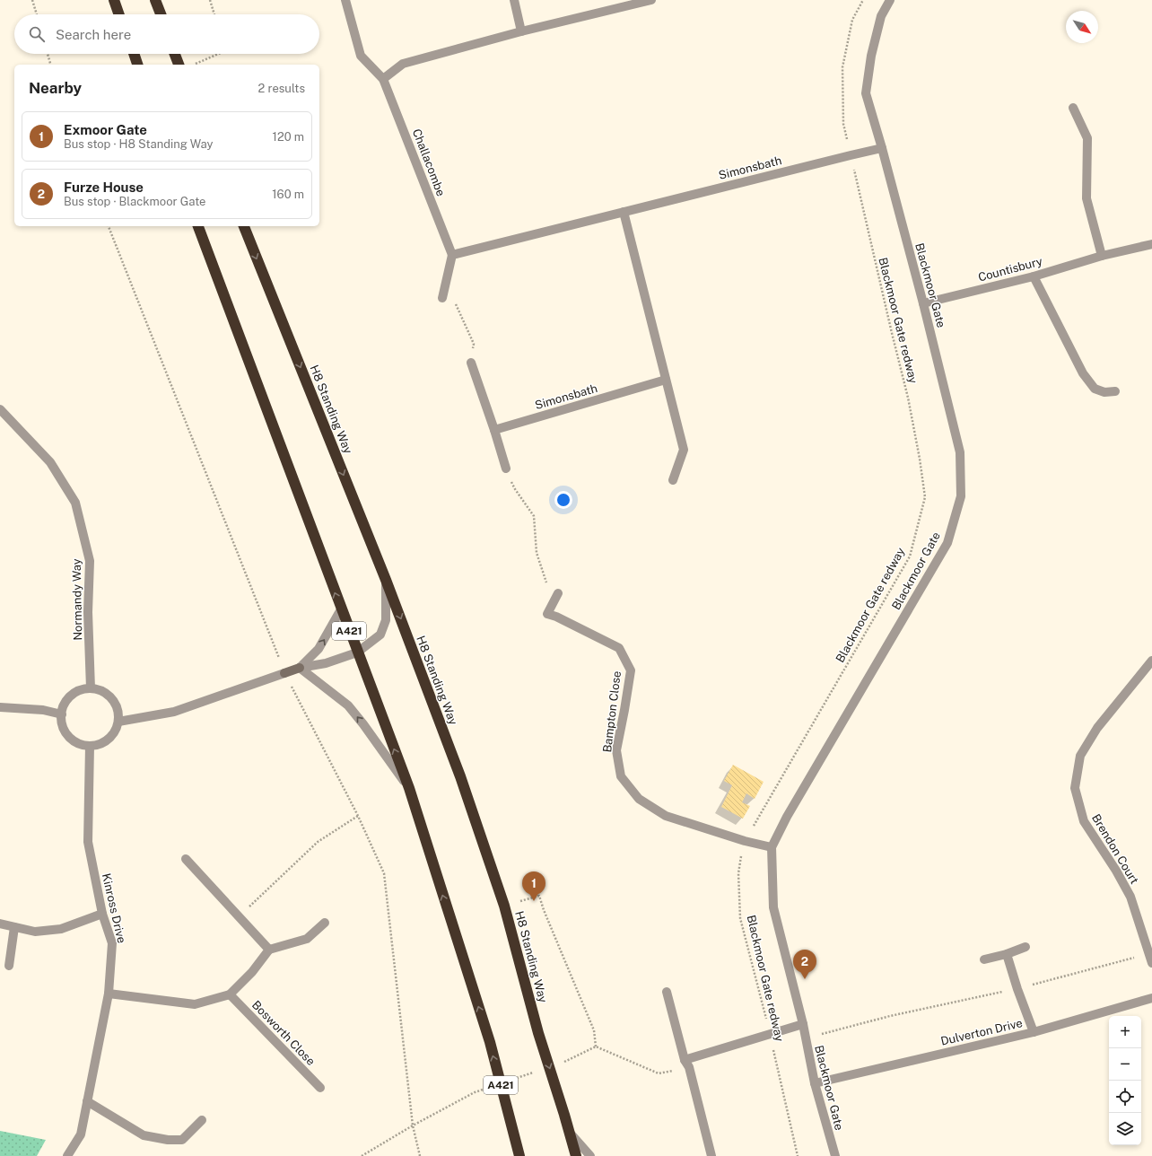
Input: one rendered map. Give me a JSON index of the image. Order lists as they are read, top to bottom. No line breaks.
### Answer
{"streets":{"highway":["H8 Standing Way","A421"],"street":["Challacombe","Simonsbath","Countisbury","Blackmoor Gate","Normandy Way","Bampton Close","Brendon Court","Kinross Drive","Dulverton Drive","Bosworth Close"],"path":["Blackmoor Gate redway"]},"crossings":[["Challacombe","Simonsbath"],["Simonsbath","Blackmoor Gate"],["Simonsbath","Blackmoor Gate redway"],["Countisbury","Blackmoor Gate"],["Blackmoor Gate","Bampton Close"],["Blackmoor Gate","Dulverton Drive"],["Blackmoor Gate redway","Bampton Close"],["Normandy Way","Kinross Drive"]],"north":"bottom right","page":{"search":"Search here","heading":["Nearby","2 results"],"list":[{"mark":"1","name":"Exmoor Gate","note":"Bus stop · H8 Standing Way","value":"120 m"},{"mark":"2","name":"Furze House","note":"Bus stop · Blackmoor Gate","value":"160 m"}],"pins":["1","2"],"map_buttons":["+","−"]}}
